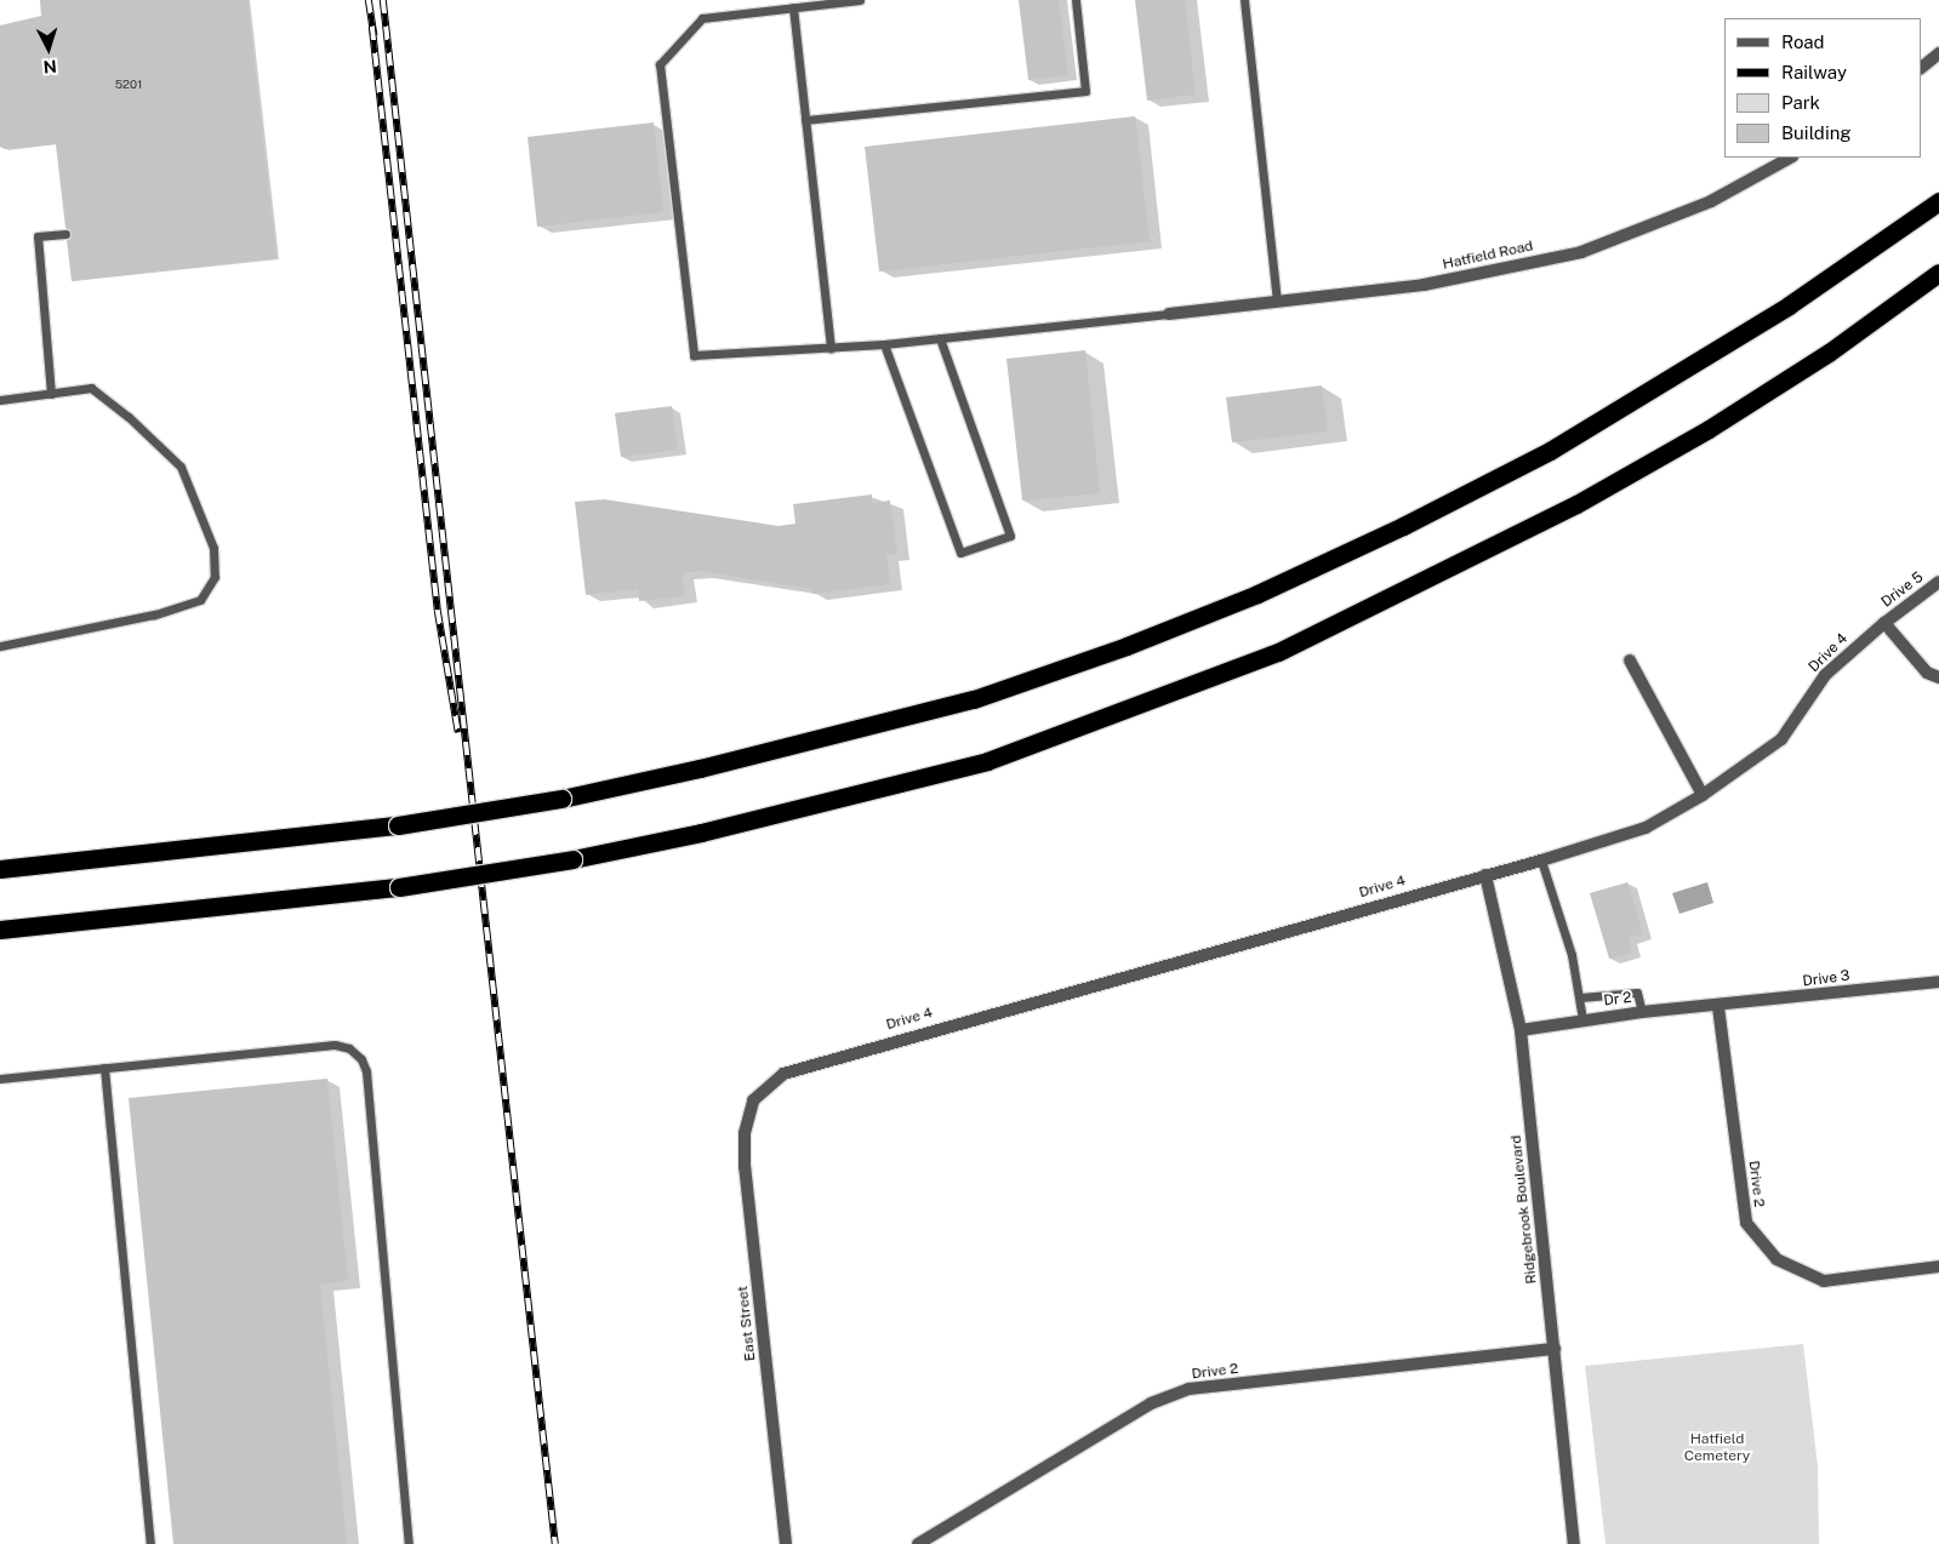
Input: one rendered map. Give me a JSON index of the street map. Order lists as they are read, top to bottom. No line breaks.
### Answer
{"streets":{"street":["Hatfield Road","Drive 5","Drive 4","Drive 3","Dr 2","Drive 2","Ridgebrook Boulevard","East Street"]},"crossings":[["Drive 5","Drive 4"],["Drive 4","Ridgebrook Boulevard"],["Drive 4","East Street"],["Drive 3","Dr 2"],["Drive 3","Drive 2"],["Dr 2","Drive 2"],["Dr 2","Ridgebrook Boulevard"],["Drive 2","Ridgebrook Boulevard"]],"parks":["Hatfield Cemetery"],"house_numbers":["5201"],"legend":["Road","Railway","Park","Building"],"north":"bottom"}
